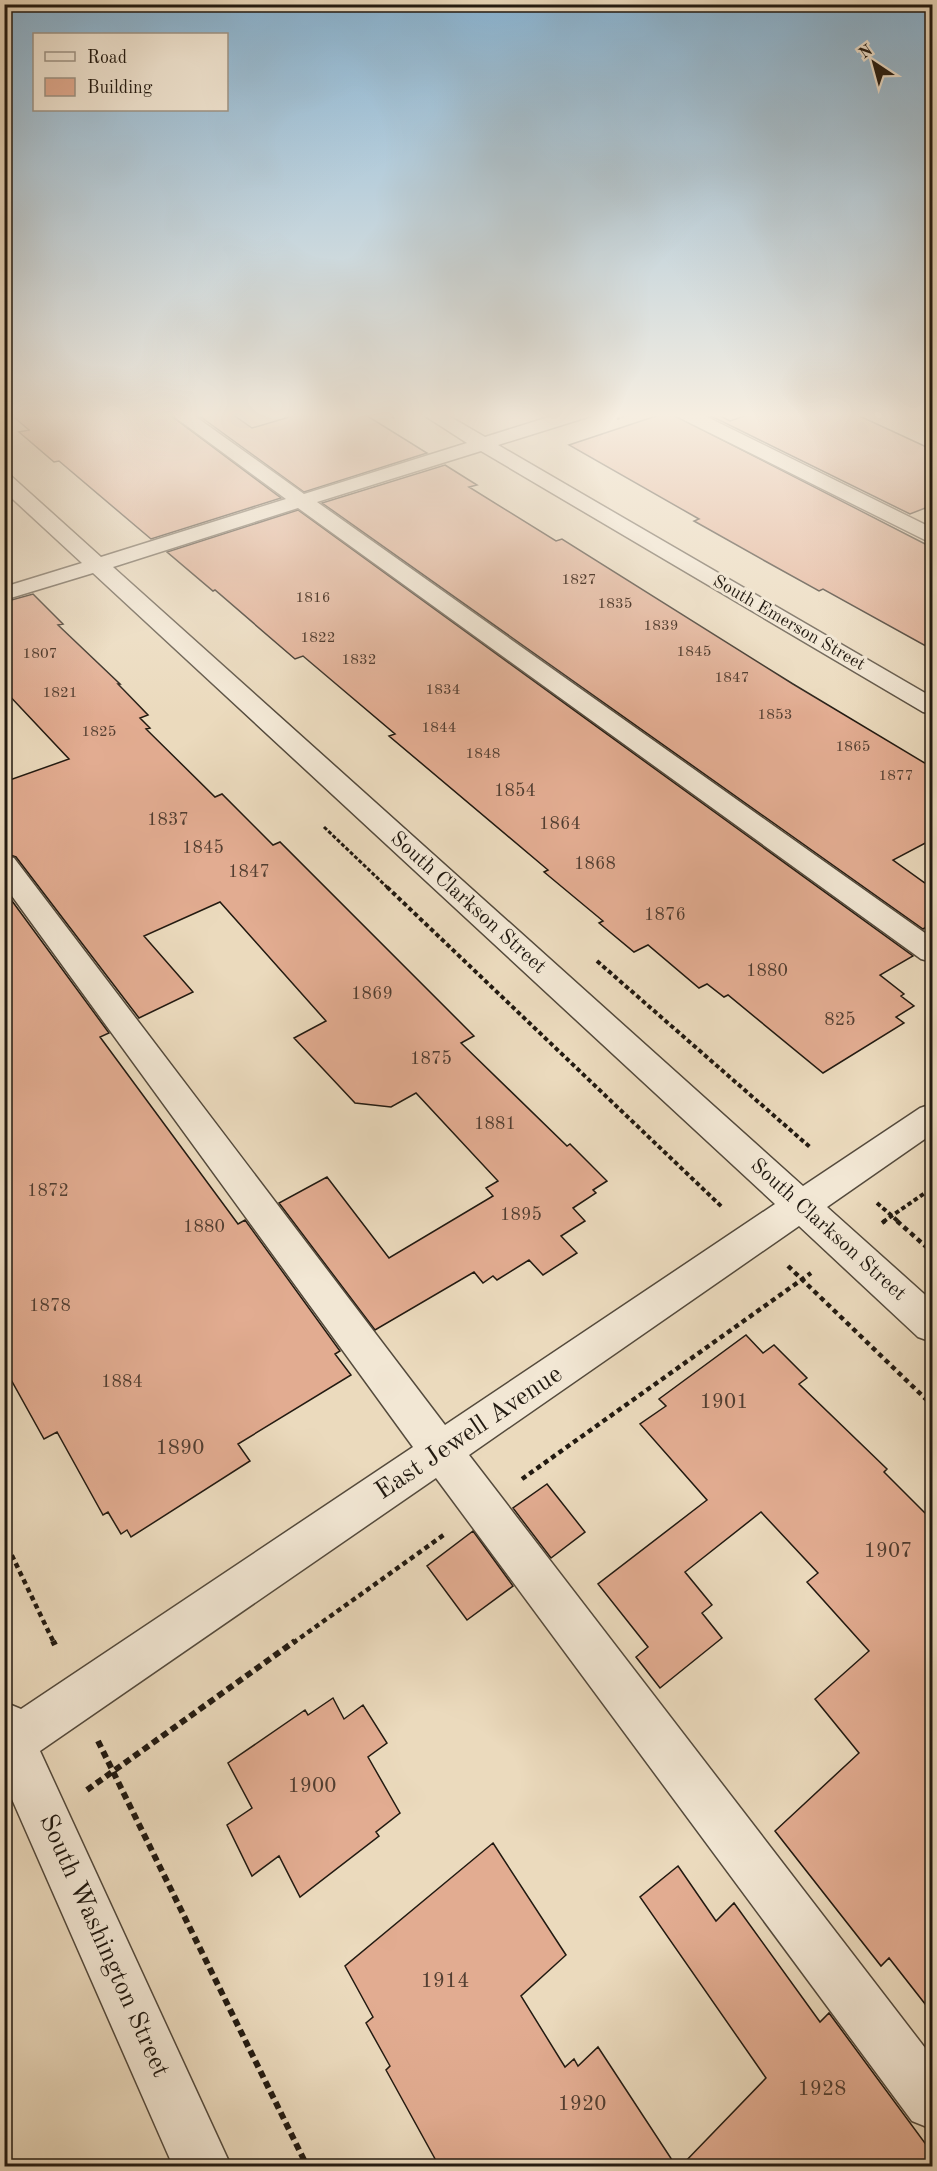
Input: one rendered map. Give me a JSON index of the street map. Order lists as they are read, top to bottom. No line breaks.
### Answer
{"streets":{"street":["South Emerson Street","South Clarkson Street","East Jewell Avenue","South Washington Street"]},"crossings":[["South Clarkson Street","East Jewell Avenue"],["East Jewell Avenue","South Washington Street"]],"house_numbers":["1827","1816","1835","1839","1822","1845","1807","1832","1847","1834","1821","1853","1844","1825","1865","1848","1877","1854","1837","1864","1845","1868","1847","1876","1880","1869","825","1875","1881","1872","1895","1880","1878","1884","1901","1890","1907","1900","1914","1928","1920"],"legend":["Road","Building"],"north":"top left"}
